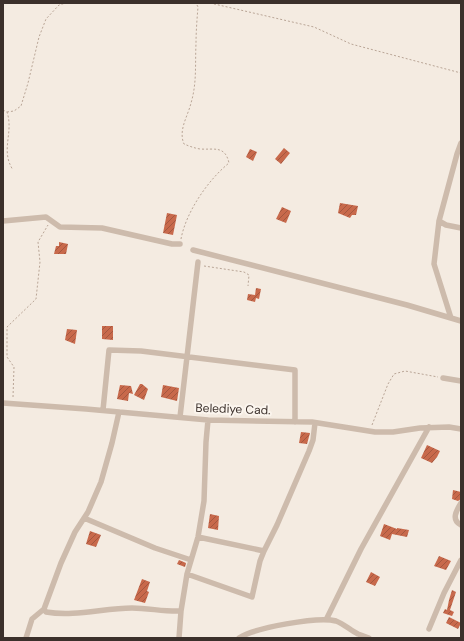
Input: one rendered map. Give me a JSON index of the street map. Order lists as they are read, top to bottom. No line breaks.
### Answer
{"streets":{"street":["Belediye Cad."]}}
